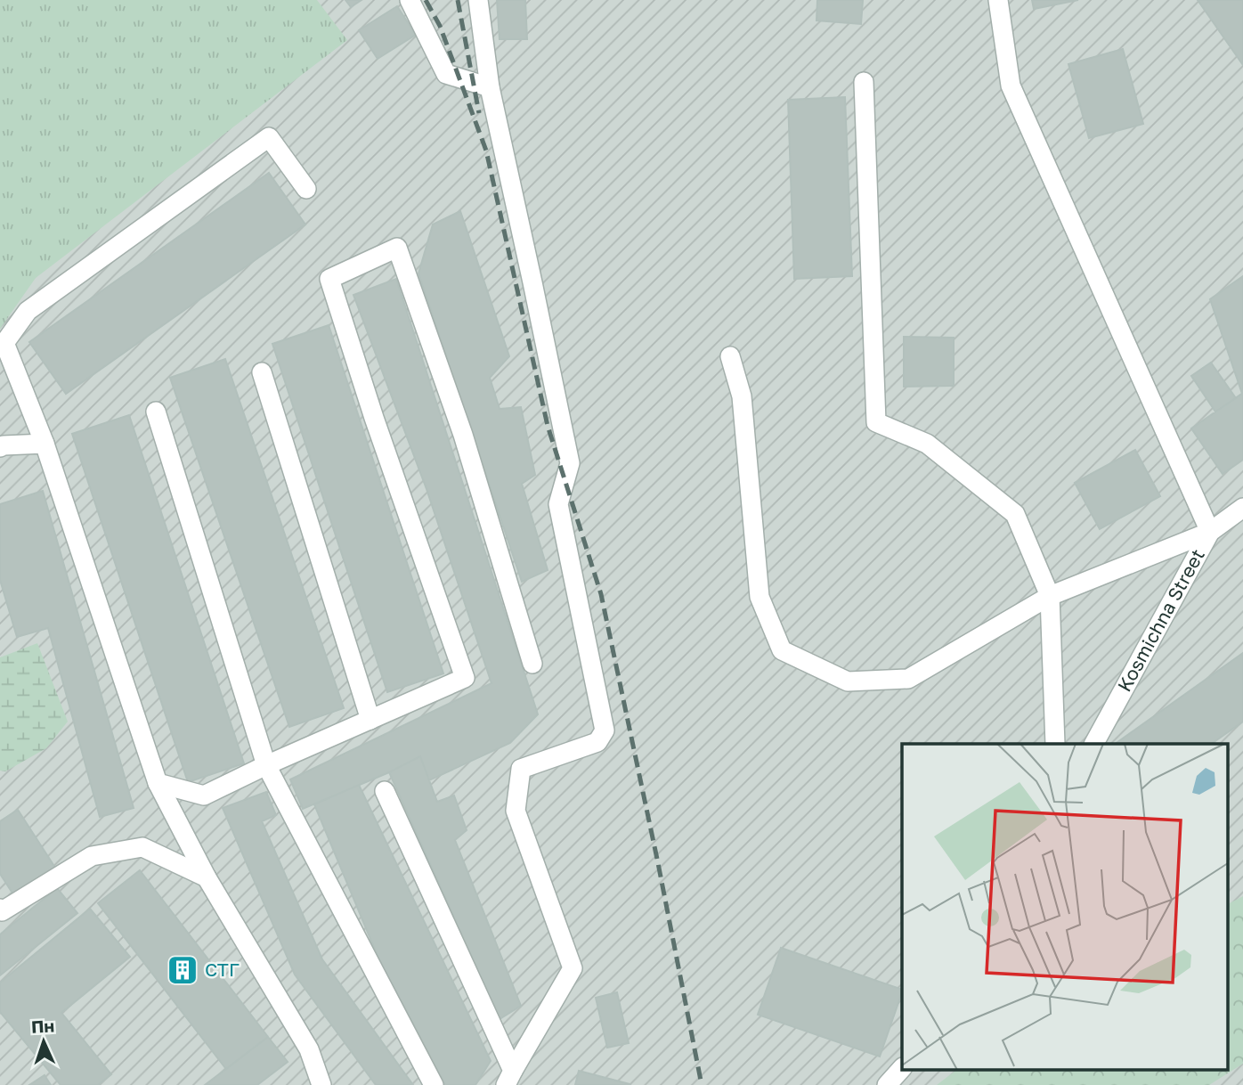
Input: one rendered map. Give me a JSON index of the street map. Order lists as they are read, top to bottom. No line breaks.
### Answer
{"streets":{"street":["Kosmichna Street"]},"places":{"building":["СТГ"]},"north":"top"}
